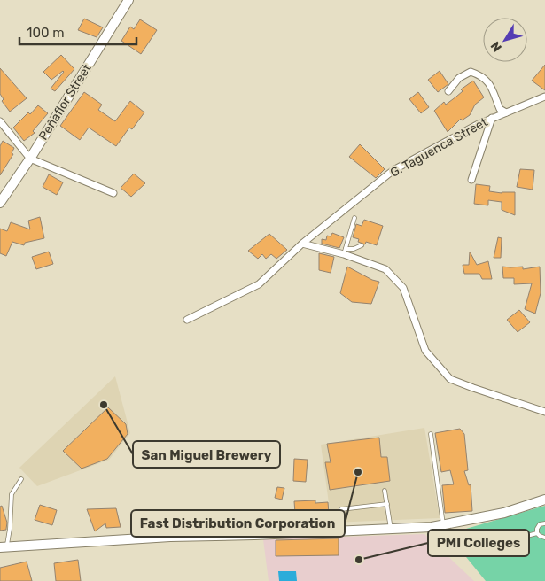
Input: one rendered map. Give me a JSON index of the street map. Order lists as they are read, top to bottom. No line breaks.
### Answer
{"streets":{"main road":["Peñaflor Street"],"street":["G. Taguenca Street"]},"places":["San Miguel Brewery","Fast Distribution Corporation","PMI Colleges"],"scale_bar":"100 m","north":"bottom left"}
